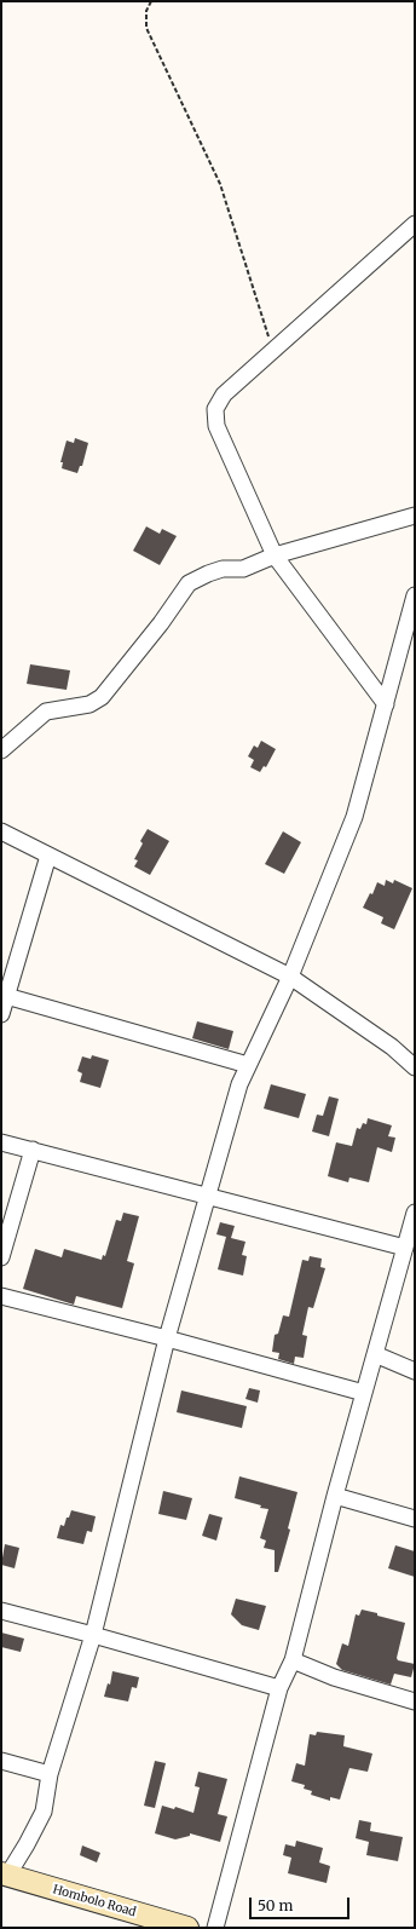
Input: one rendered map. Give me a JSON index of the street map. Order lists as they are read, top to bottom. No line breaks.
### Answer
{"streets":{"street":["Hombolo Road"]},"scale_bar":"50 m"}
